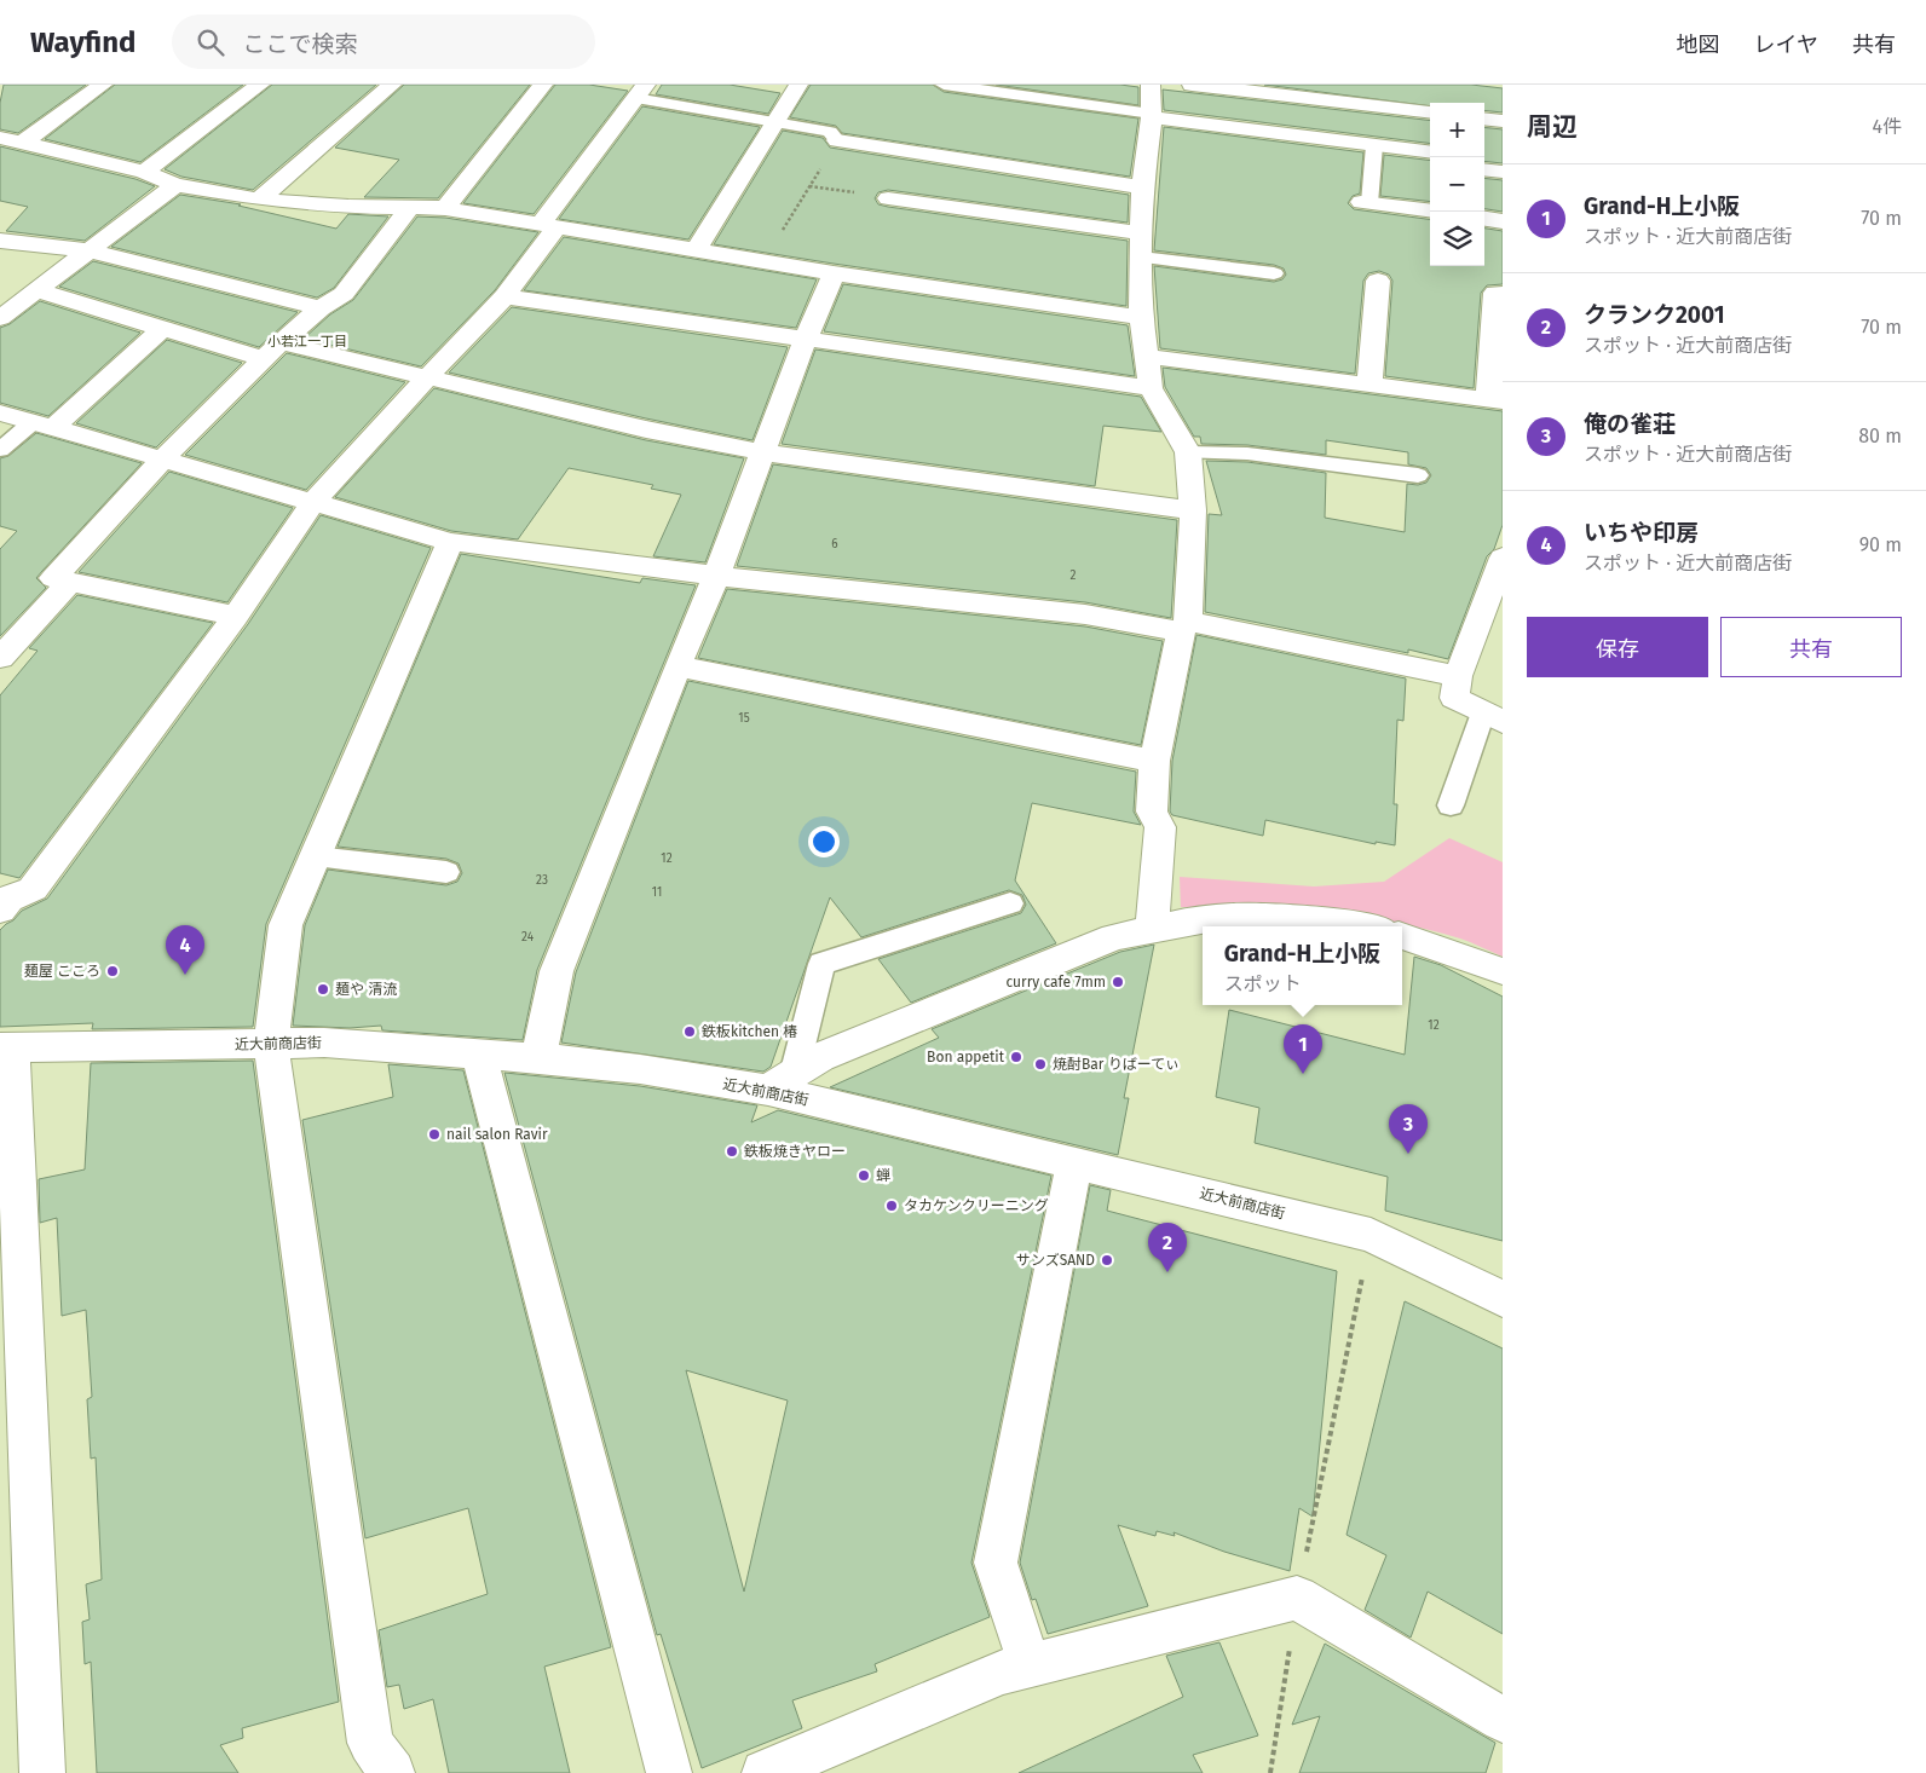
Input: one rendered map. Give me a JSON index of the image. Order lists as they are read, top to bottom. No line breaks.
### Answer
{"streets":{"street":["近大前商店街"]},"districts":["小若江一丁目"],"places":["麺屋 こころ","curry cafe 7mm","麺や 清流","鉄板kitchen 椿","Bon appetit","焼酎Bar りばーてぃ","nail salon Ravir","鉄板焼きヤロー","蝉","タカケンクリーニング","サンズSAND"],"house_numbers":["6","2","15","12","23","11","24","12"],"page":{"header":"Wayfind","search":"ここで検索","nav":["地図","レイヤ","共有"],"heading":["周辺","4件"],"map_buttons":["+","−"],"list":[{"mark":"1","name":"Grand-H上小阪","note":"スポット · 近大前商店街","value":"70 m"},{"mark":"2","name":"クランク2001","note":"スポット · 近大前商店街","value":"70 m"},{"mark":"3","name":"俺の雀荘","note":"スポット · 近大前商店街","value":"80 m"},{"mark":"4","name":"いちや印房","note":"スポット · 近大前商店街","value":"90 m"}],"buttons":["保存","共有"],"pins":["4","1","3","2"],"popup":["Grand-H上小阪","スポット"]}}
